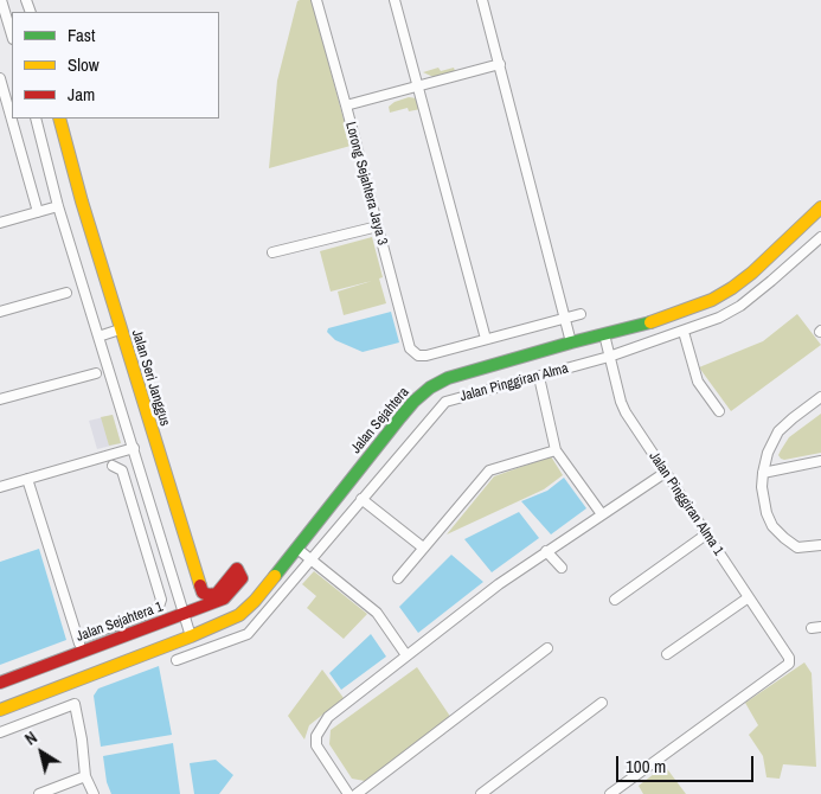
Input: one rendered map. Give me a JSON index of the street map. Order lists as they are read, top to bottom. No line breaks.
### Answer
{"streets":{"main road":["Jalan Seri Janggus","Jalan Sejahtera","Jalan Sejahtera 1"],"street":["Lorong Sejahtera Jaya 3","Jalan Pinggiran Alma","Jalan Pinggiran Alma 1"]},"crossings":[["Jalan Seri Janggus","Jalan Sejahtera 1"],["Jalan Pinggiran Alma","Jalan Pinggiran Alma 1"],["Jalan Sejahtera","Jalan Pinggiran Alma 1"]],"legend":["Fast","Slow","Jam"],"scale_bar":"100 m","north":"top left"}
